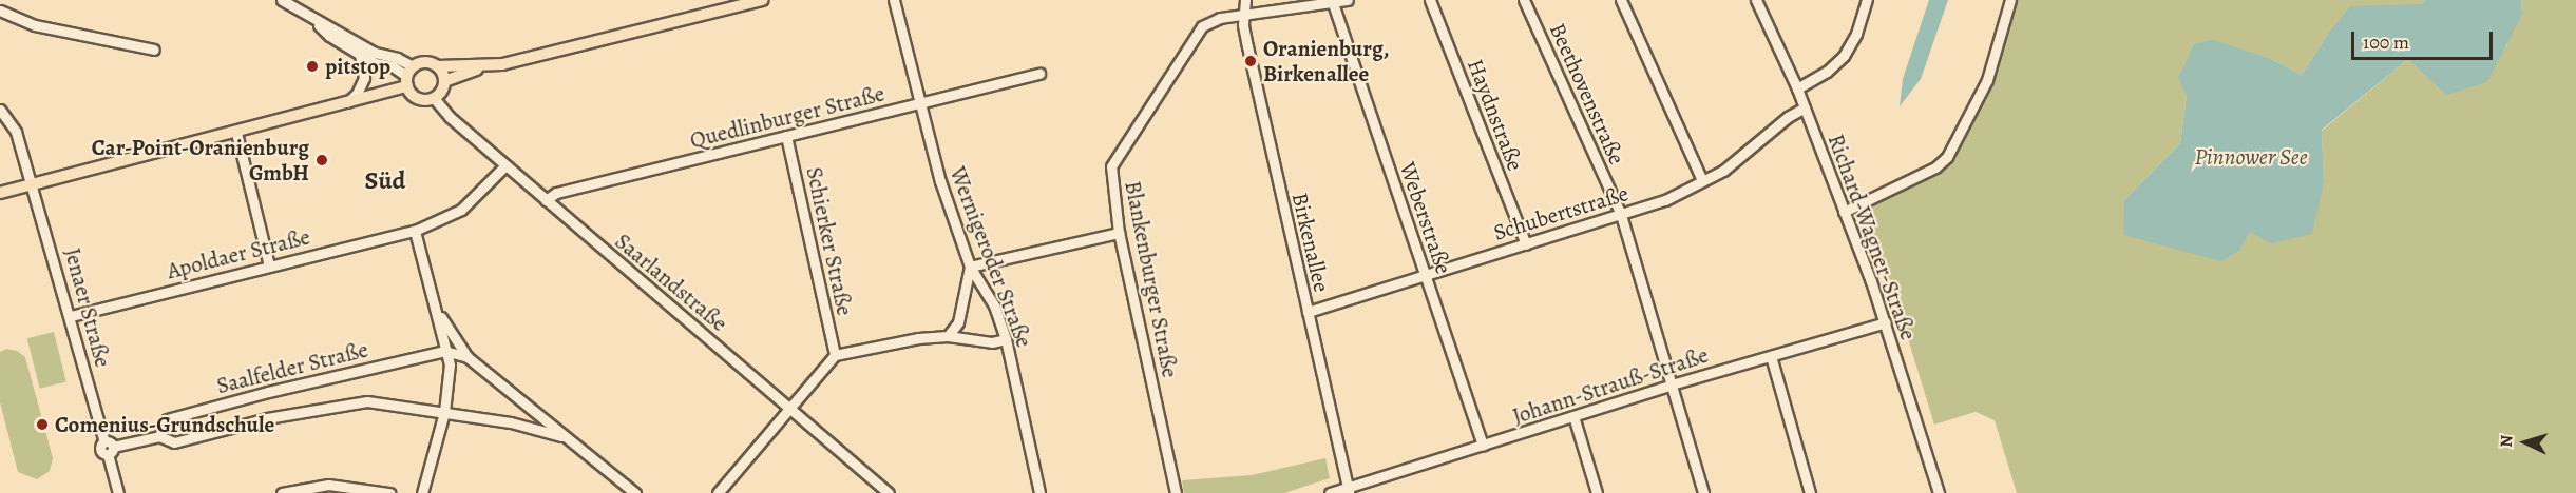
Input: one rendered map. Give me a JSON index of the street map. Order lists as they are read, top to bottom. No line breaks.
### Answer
{"streets":{"street":["Beethovenstraße","Haydnstraße","Quedlinburger Straße","Schubertstraße","Weberstraße","Richard-Wagner-Straße","Schierker Straße","Birkenallee","Apoldaer Straße","Wernigeroder Straße","Blankenburger Straße","Saarlandstraße","Jenaer Straße","Saalfelder Straße","Johann-Strauß-Straße"]},"crossings":[["Beethovenstraße","Schubertstraße"],["Beethovenstraße","Johann-Strauß-Straße"],["Haydnstraße","Schubertstraße"],["Quedlinburger Straße","Schierker Straße"],["Quedlinburger Straße","Wernigeroder Straße"],["Quedlinburger Straße","Saarlandstraße"],["Schubertstraße","Weberstraße"],["Schubertstraße","Richard-Wagner-Straße"],["Schubertstraße","Birkenallee"],["Weberstraße","Blankenburger Straße"],["Weberstraße","Johann-Strauß-Straße"],["Richard-Wagner-Straße","Johann-Strauß-Straße"],["Birkenallee","Blankenburger Straße"],["Birkenallee","Johann-Strauß-Straße"],["Apoldaer Straße","Saarlandstraße"],["Apoldaer Straße","Jenaer Straße"],["Jenaer Straße","Saalfelder Straße"]],"districts":["Süd"],"water":["Pinnower See"],"places":["Oranienburg, Birkenallee","pitstop","Car-Point-Oranienburg GmbH","Comenius-Grundschule"],"scale_bar":"100 m","north":"left"}
